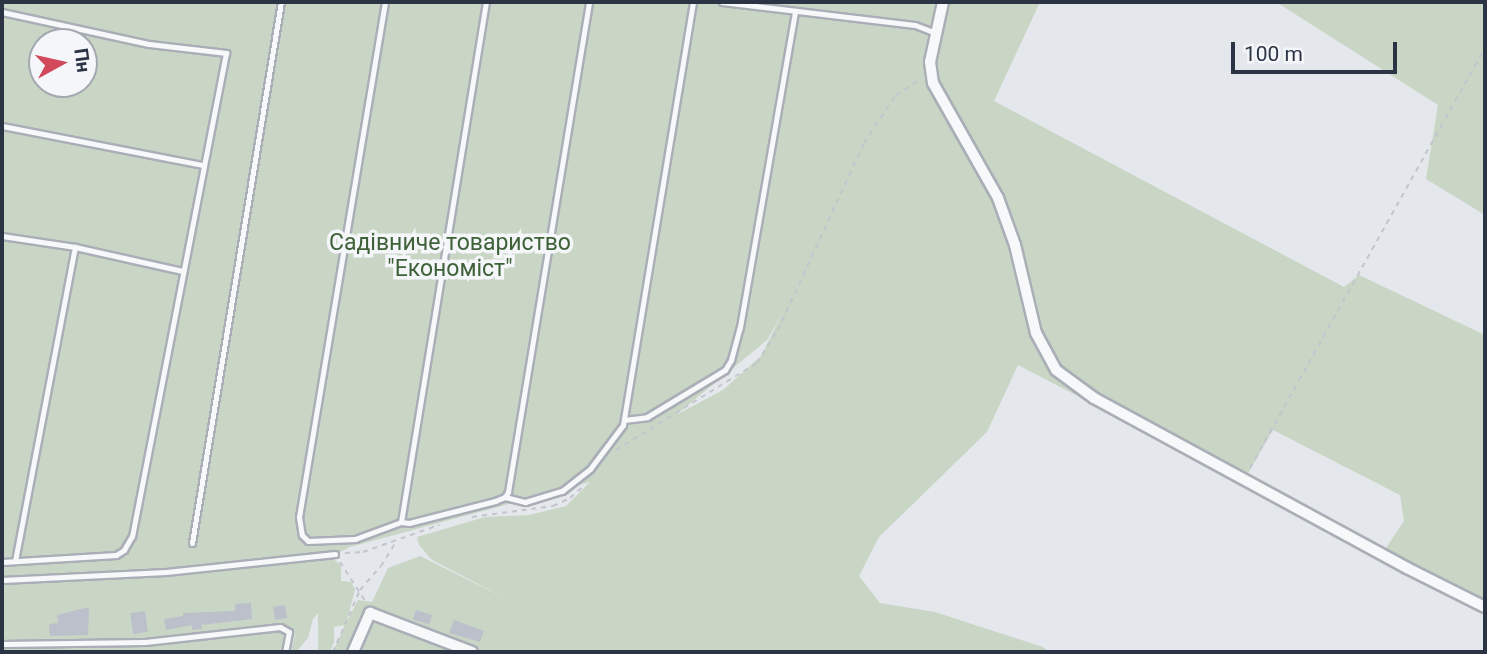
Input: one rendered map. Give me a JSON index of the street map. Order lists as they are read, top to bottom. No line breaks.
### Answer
{"parks":["Садівниче товариство \"Економіст\""],"scale_bar":"100 m","north":"right"}
